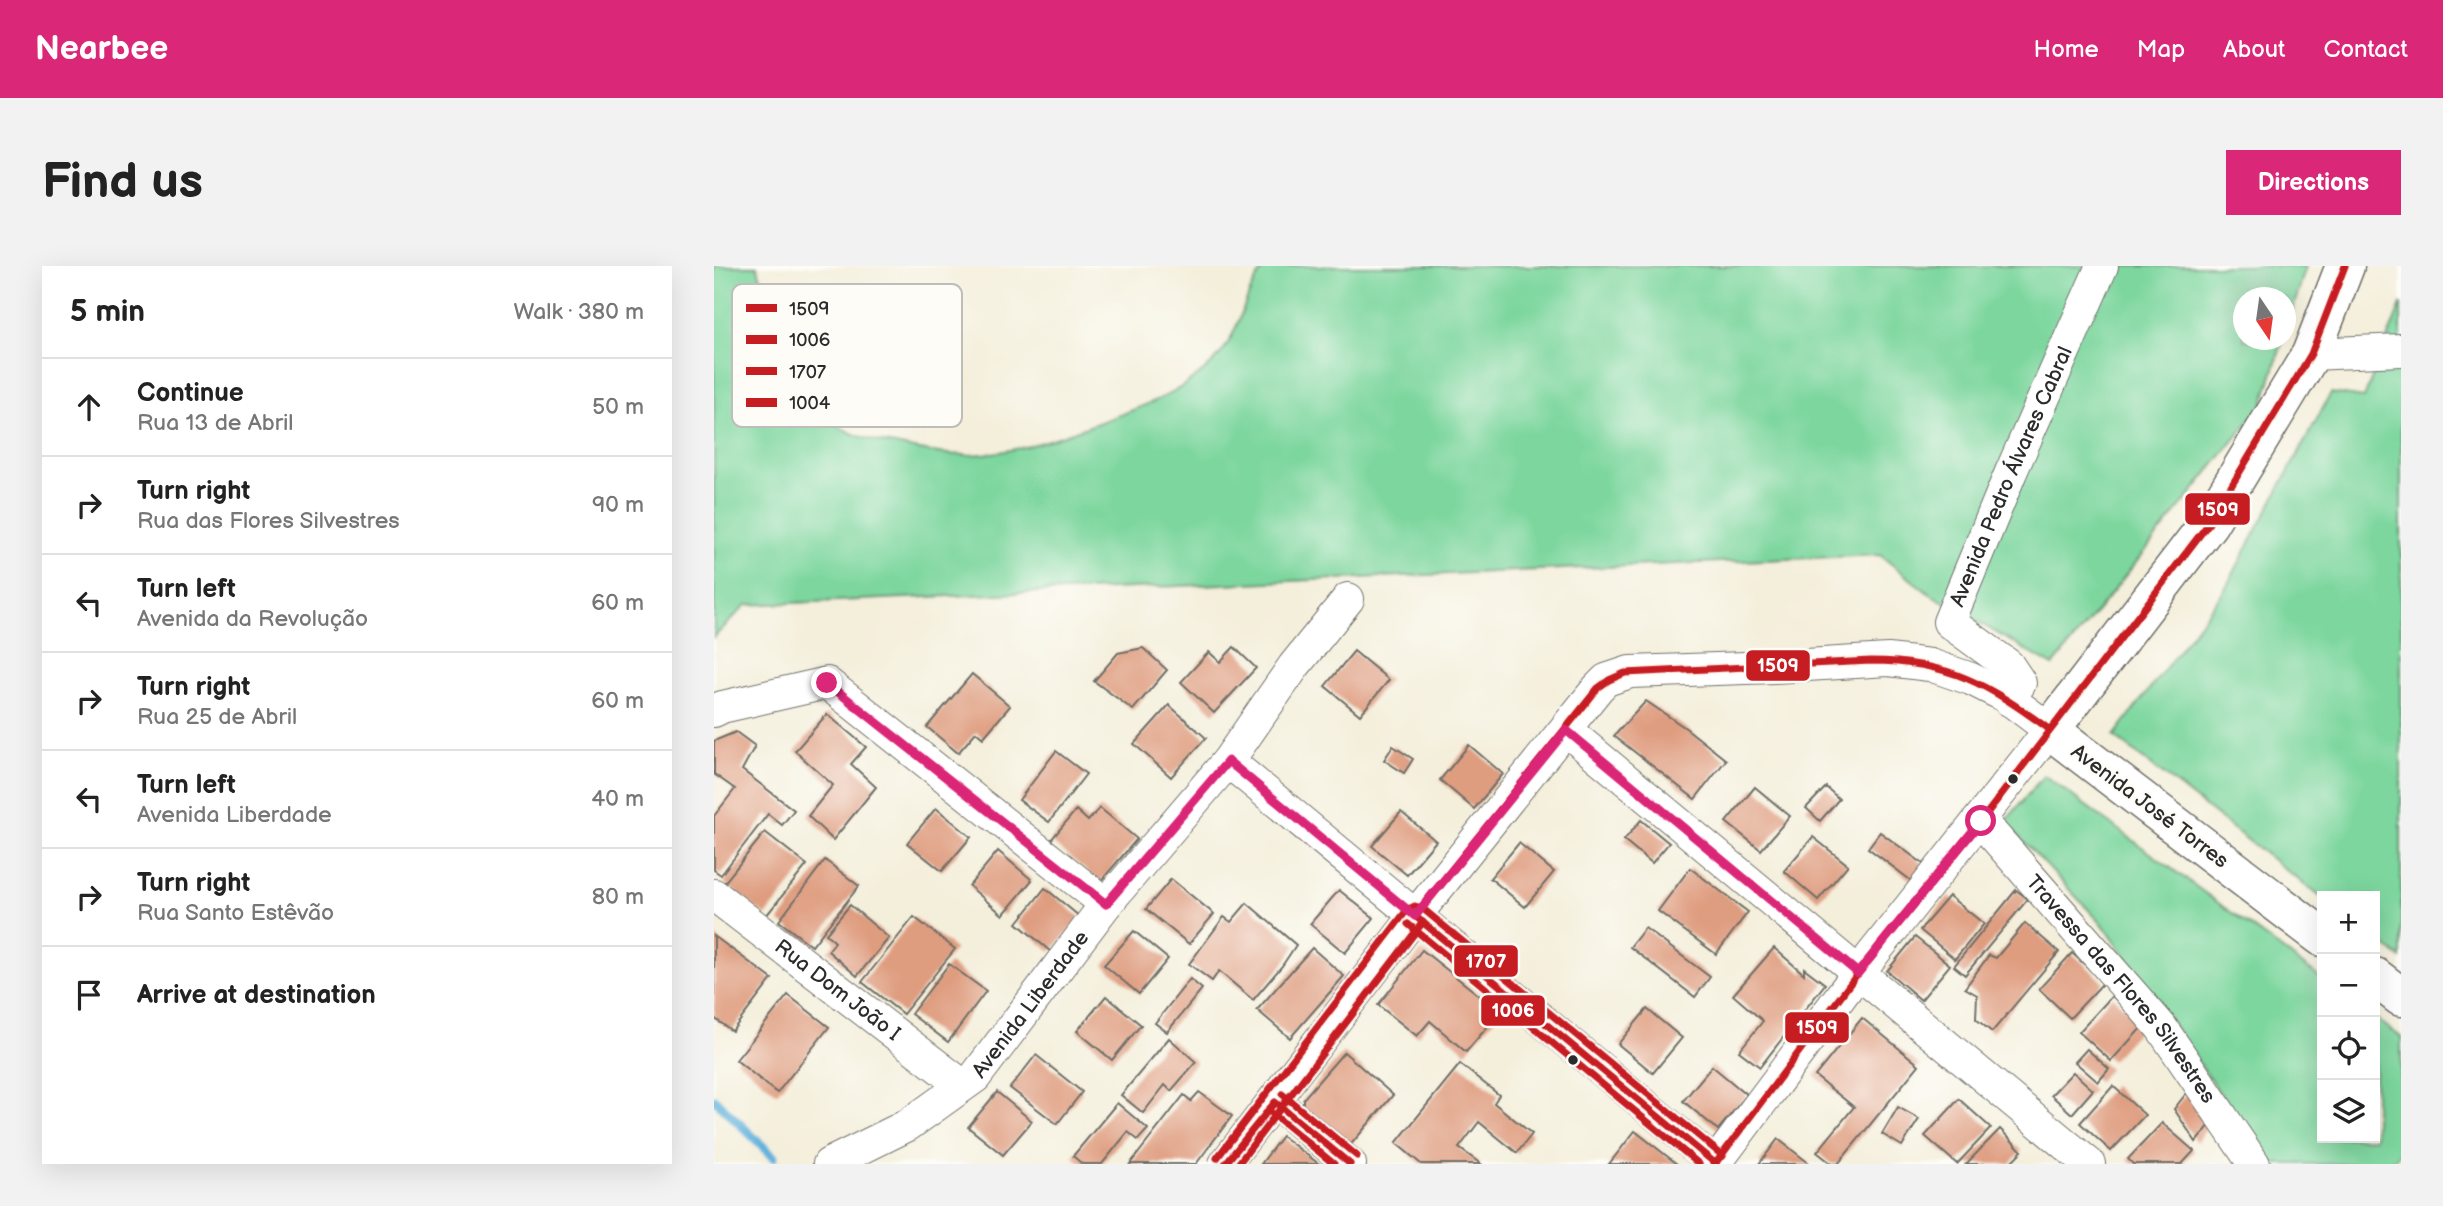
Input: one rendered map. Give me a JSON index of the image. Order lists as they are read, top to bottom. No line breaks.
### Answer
{"streets":{"street":["Avenida Pedro Álvares Cabral","Avenida José Torres","Rua Dom João I","Travessa das Flores Silvestres","Avenida Liberdade"]},"crossings":[["Rua Dom João I","Avenida Liberdade"]],"lines":["transit line 1509","transit line 1707","transit line 1006","transit line 1004"],"legend":["1509","1006","1707","1004"],"north":"bottom","page":{"header":"Nearbee","nav":["Home","Map","About","Contact"],"buttons":"Directions","title":"Find us","heading":["5 min","Walk · 380 m"],"list":[["Continue","Rua 13 de Abril","50 m"],["Turn right","Rua das Flores Silvestres","90 m"],["Turn left","Avenida da Revolução","60 m"],["Turn right","Rua 25 de Abril","60 m"],["Turn left","Avenida Liberdade","40 m"],["Turn right","Rua Santo Estêvão","80 m"],"Arrive at destination"],"map_buttons":["+","−"]}}
